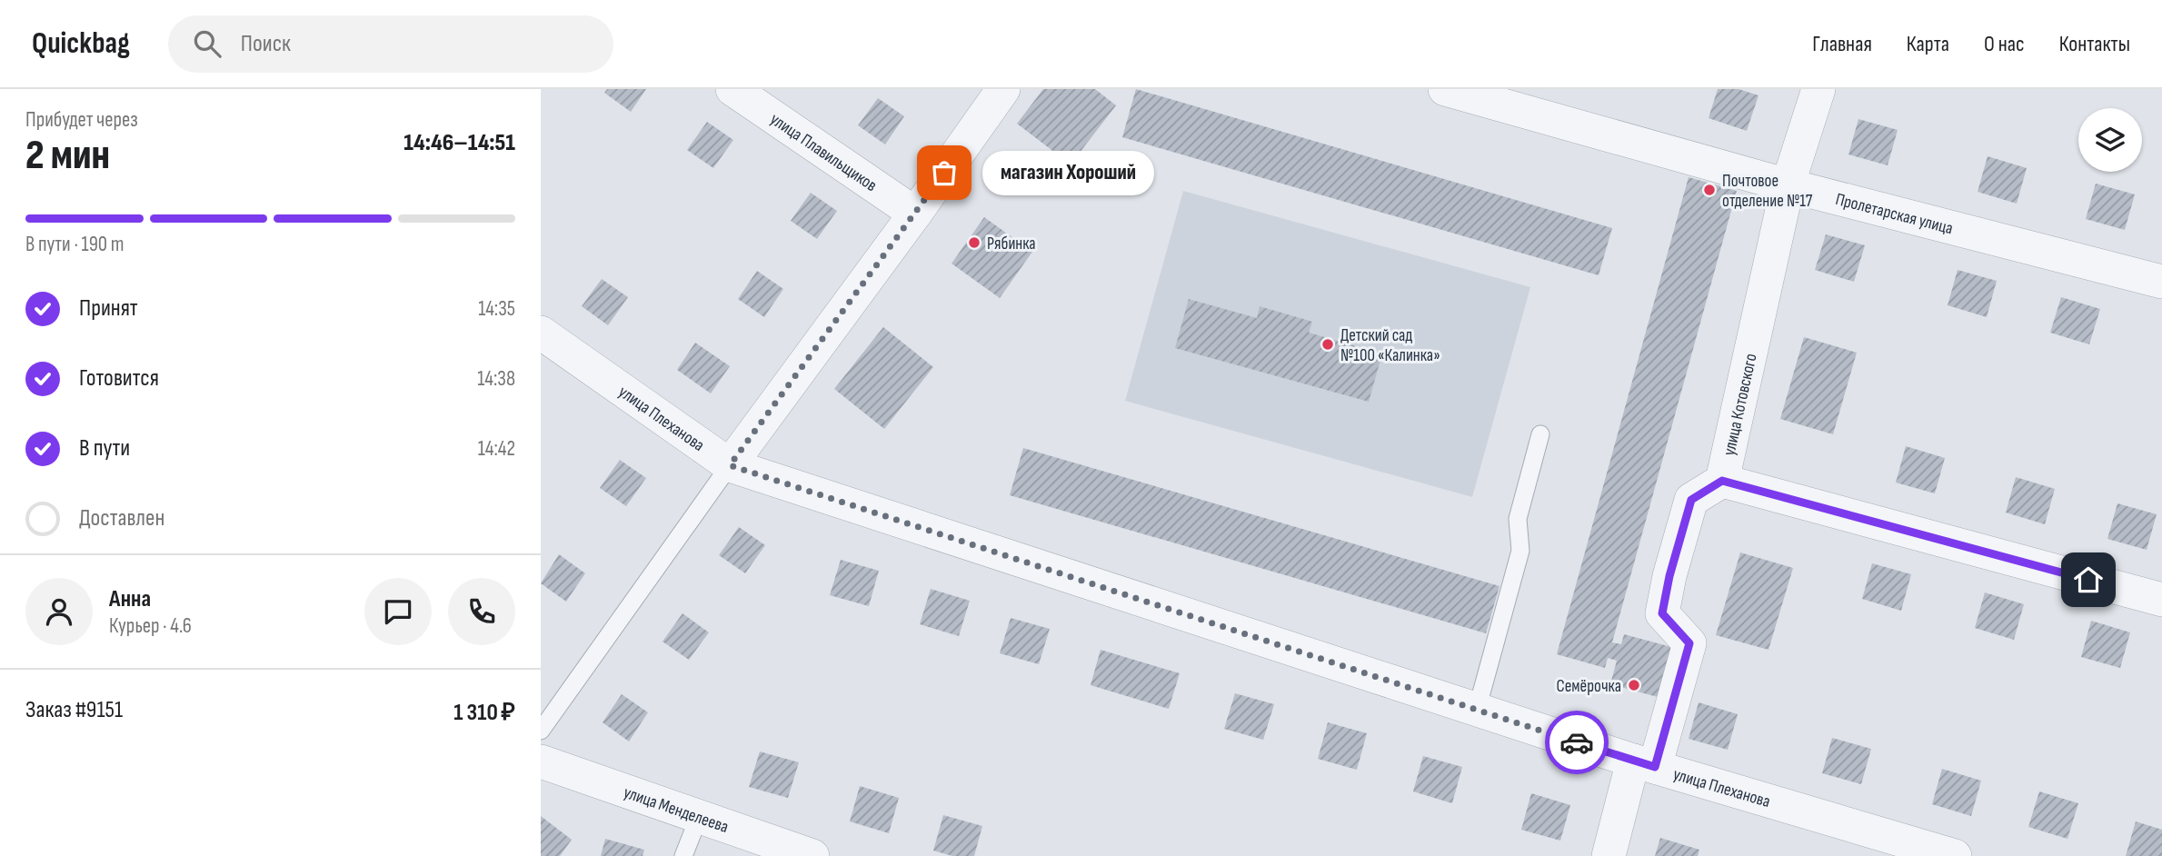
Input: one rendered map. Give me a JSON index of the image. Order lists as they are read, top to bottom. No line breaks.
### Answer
{"streets":{"street":["улица Плавильщиков","Пролетарская улица","улица Котовского","улица Плеханова","улица Менделеева"]},"crossings":[["Пролетарская улица","улица Котовского"],["улица Котовского","улица Плеханова"]],"places":["магазин Хороший","Почтовое отделение №17","Рябинка","Детский сад №100 «Калинка»","Семёрочка"],"page":{"header":"Quickbag","search":"Поиск","nav":["Главная","Карта","О нас","Контакты"],"heading":["2 мин","Прибудет через","14:46–14:51"],"panel":["Анна","Курьер · 4.6","Заказ #9151","1 310 ₽"],"bubble":"магазин Хороший","bar":"В пути · 190 m","list":[["Принят","14:35"],["Готовится","14:38"],["В пути","14:42"],"Доставлен"]}}
